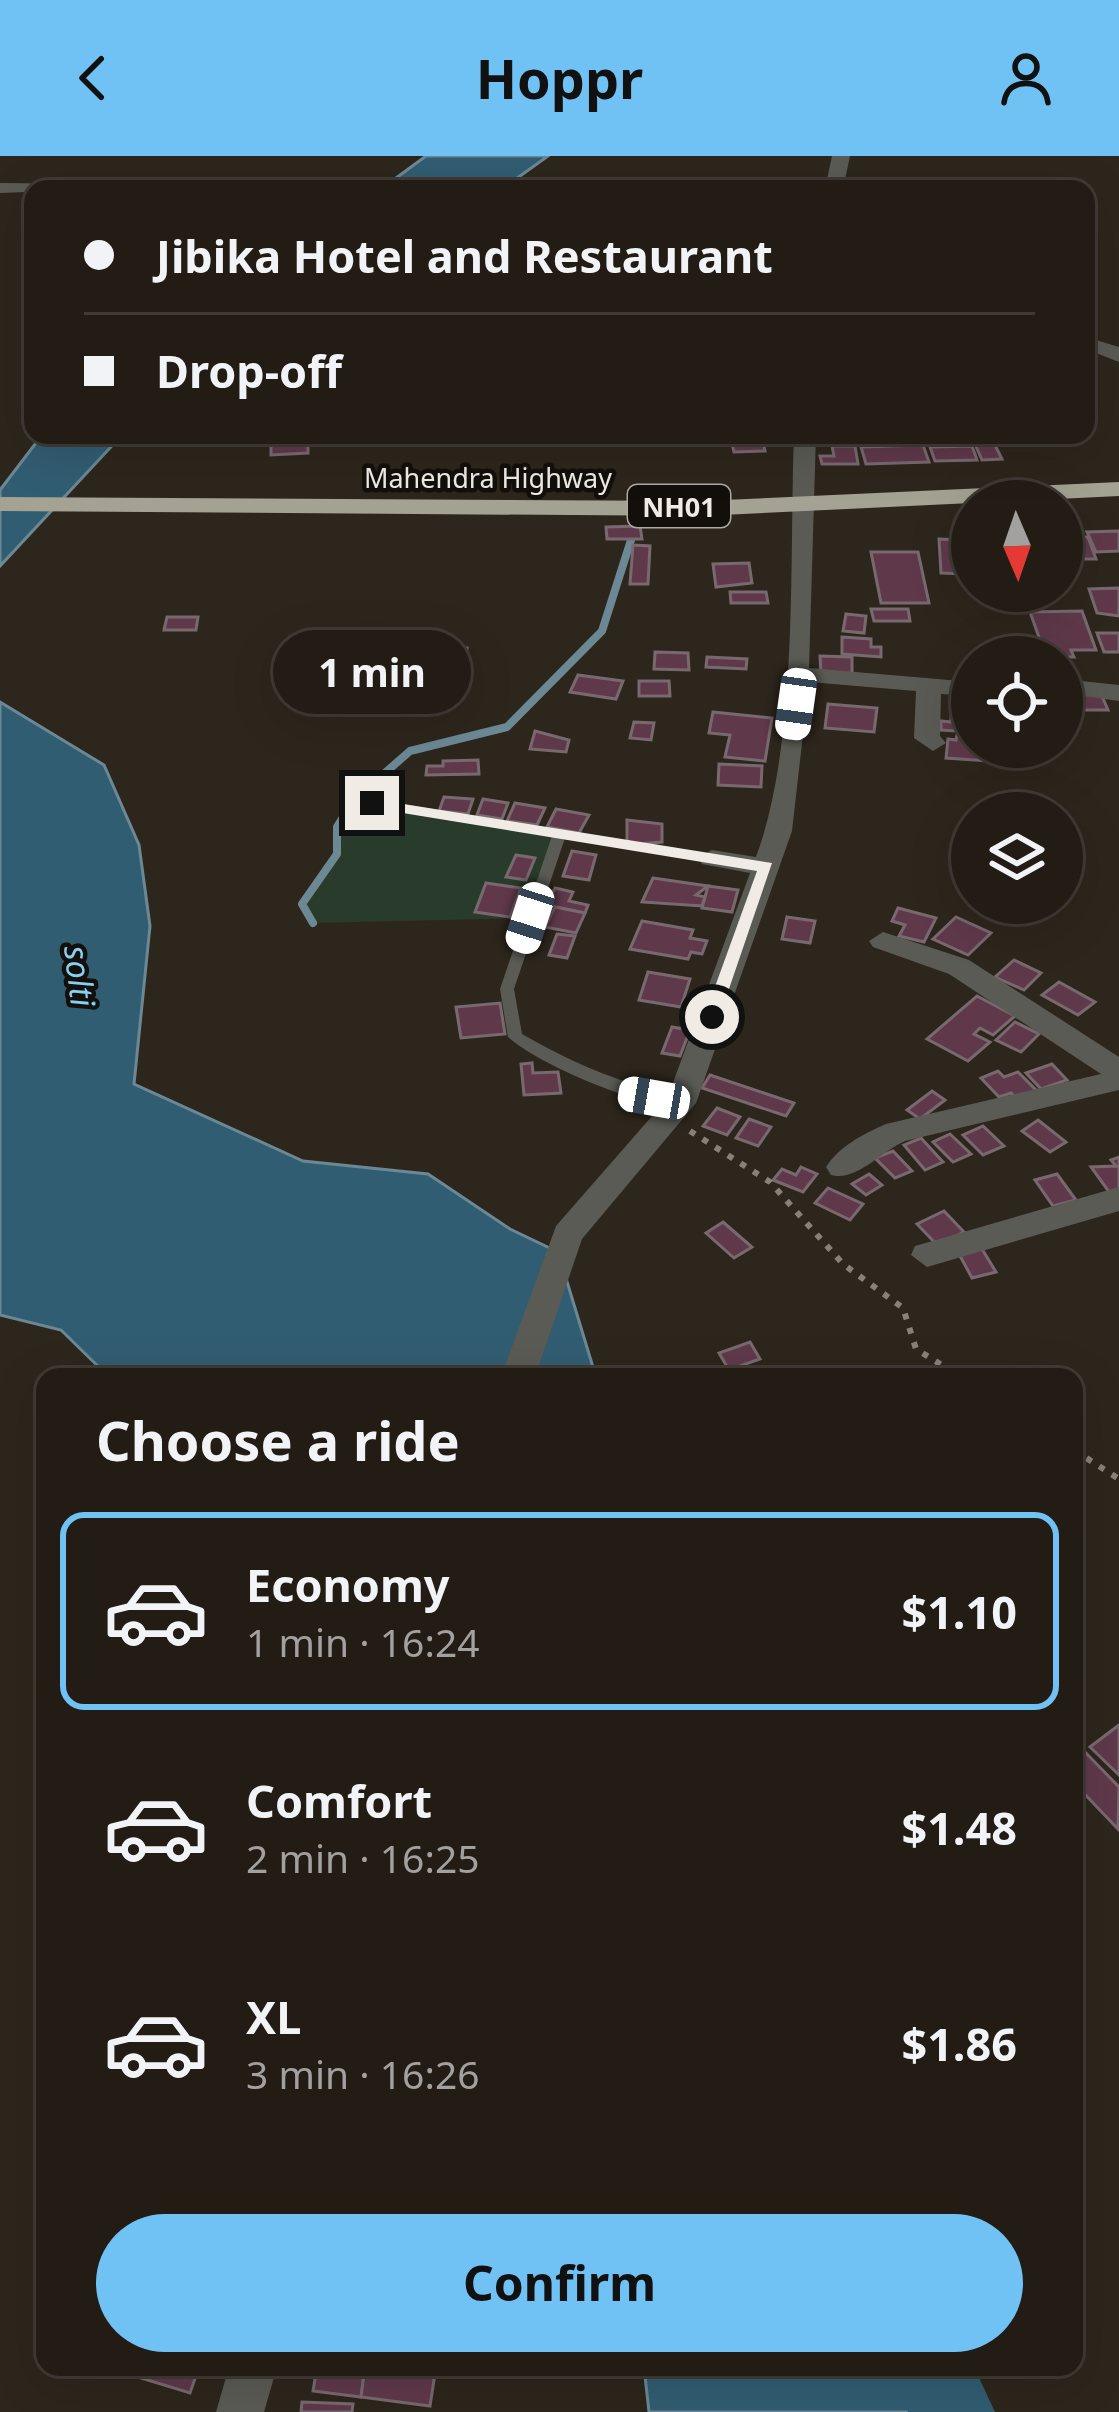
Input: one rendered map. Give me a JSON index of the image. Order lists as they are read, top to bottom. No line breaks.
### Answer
{"streets":{"highway":["Mahendra Highway","NH01"]},"water":["solti"],"north":"bottom","page":{"header":"Hoppr","banner":["Jibika Hotel and Restaurant","Drop-off"],"bubble":"1 min","heading":"Choose a ride","list":[{"name":"Economy","note":"1 min · 16:24","value":"$1.10"},{"name":"Comfort","note":"2 min · 16:25","value":"$1.48"},{"name":"XL","note":"3 min · 16:26","value":"$1.86"}],"buttons":"Confirm"}}
